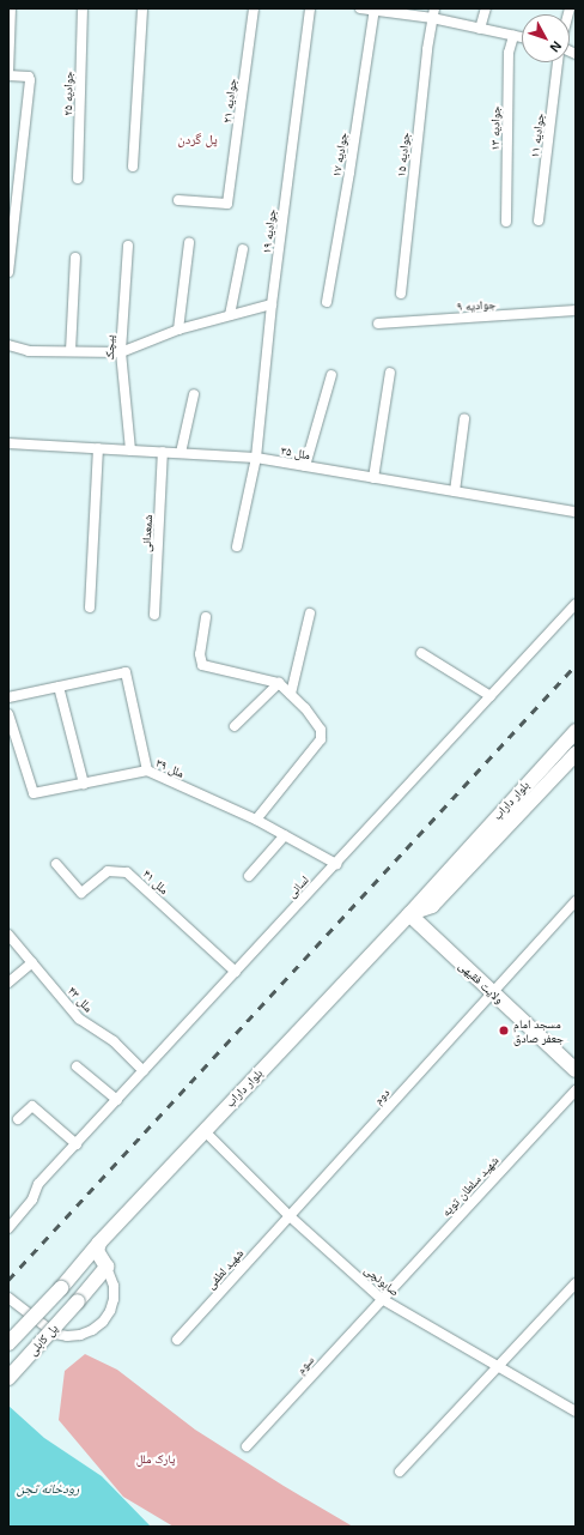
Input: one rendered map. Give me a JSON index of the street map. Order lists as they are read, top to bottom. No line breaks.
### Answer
{"streets":{"main road":["بلوار داراب","ولایت فقیهی","پل کابلی"],"street":["جوادیه ۲۵","جوادیه ۲۱","جوادیه ۱۳","جوادیه ۱۱","جوادیه ۱۷","جوادیه ۱۵","جوادیه ۱۹","جوادیه ۹","پیچک","ملل ۳۵","شمعدانی","ملل ۳۹","ملل ۴۱","لسانی","ملل ۴۳","دوم","شهید سلطان تویه","شهید لطفی","صابونچی","سوم"]},"crossings":[["جوادیه ۱۹","ملل ۳۵"],["پیچک","ملل ۳۵"],["ملل ۳۵","شمعدانی"],["ملل ۳۹","لسانی"],["بلوار داراب","ولایت فقیهی"],["بلوار داراب","صابونچی"],["بلوار داراب","پل کابلی"],["ملل ۴۱","لسانی"],["لسانی","ملل ۴۳"],["ولایت فقیهی","دوم"],["دوم","شهید لطفی"],["دوم","صابونچی"],["شهید سلطان تویه","صابونچی"],["شهید سلطان تویه","سوم"],["شهید لطفی","صابونچی"],["صابونچی","سوم"]],"districts":["پل گردن"],"water":["رودخانه تجن"],"parks":["پارک ملل"],"places":["مسجد امام جعفر صادق"],"north":"bottom right"}
